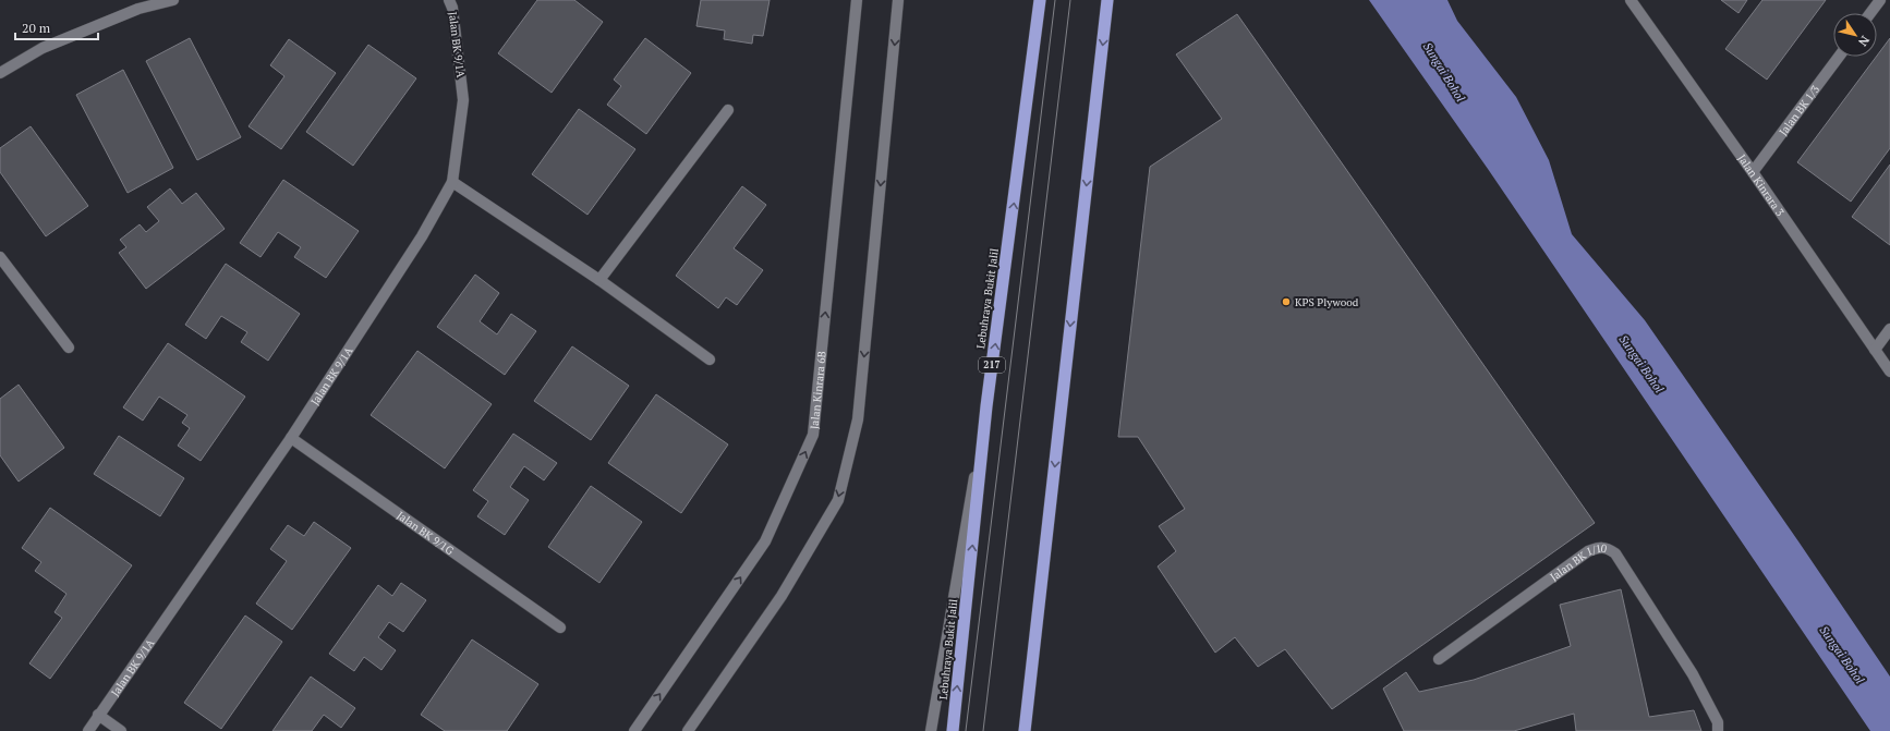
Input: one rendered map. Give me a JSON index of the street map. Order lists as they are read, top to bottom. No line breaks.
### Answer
{"streets":{"highway":["Lebuhraya Bukit Jalil","217"],"street":["Jalan BK 9/1A","Jalan BK 1/3","Jalan Kinrara 3","Jalan Kinrara 6B","Jalan BK 9/1G","Jalan BK 1/10"]},"crossings":[["Jalan BK 9/1A","Jalan BK 9/1G"],["Jalan BK 1/3","Jalan Kinrara 3"]],"water":["Sungai Bohol"],"places":["KPS Plywood"],"scale_bar":"20 m","north":"bottom right"}
